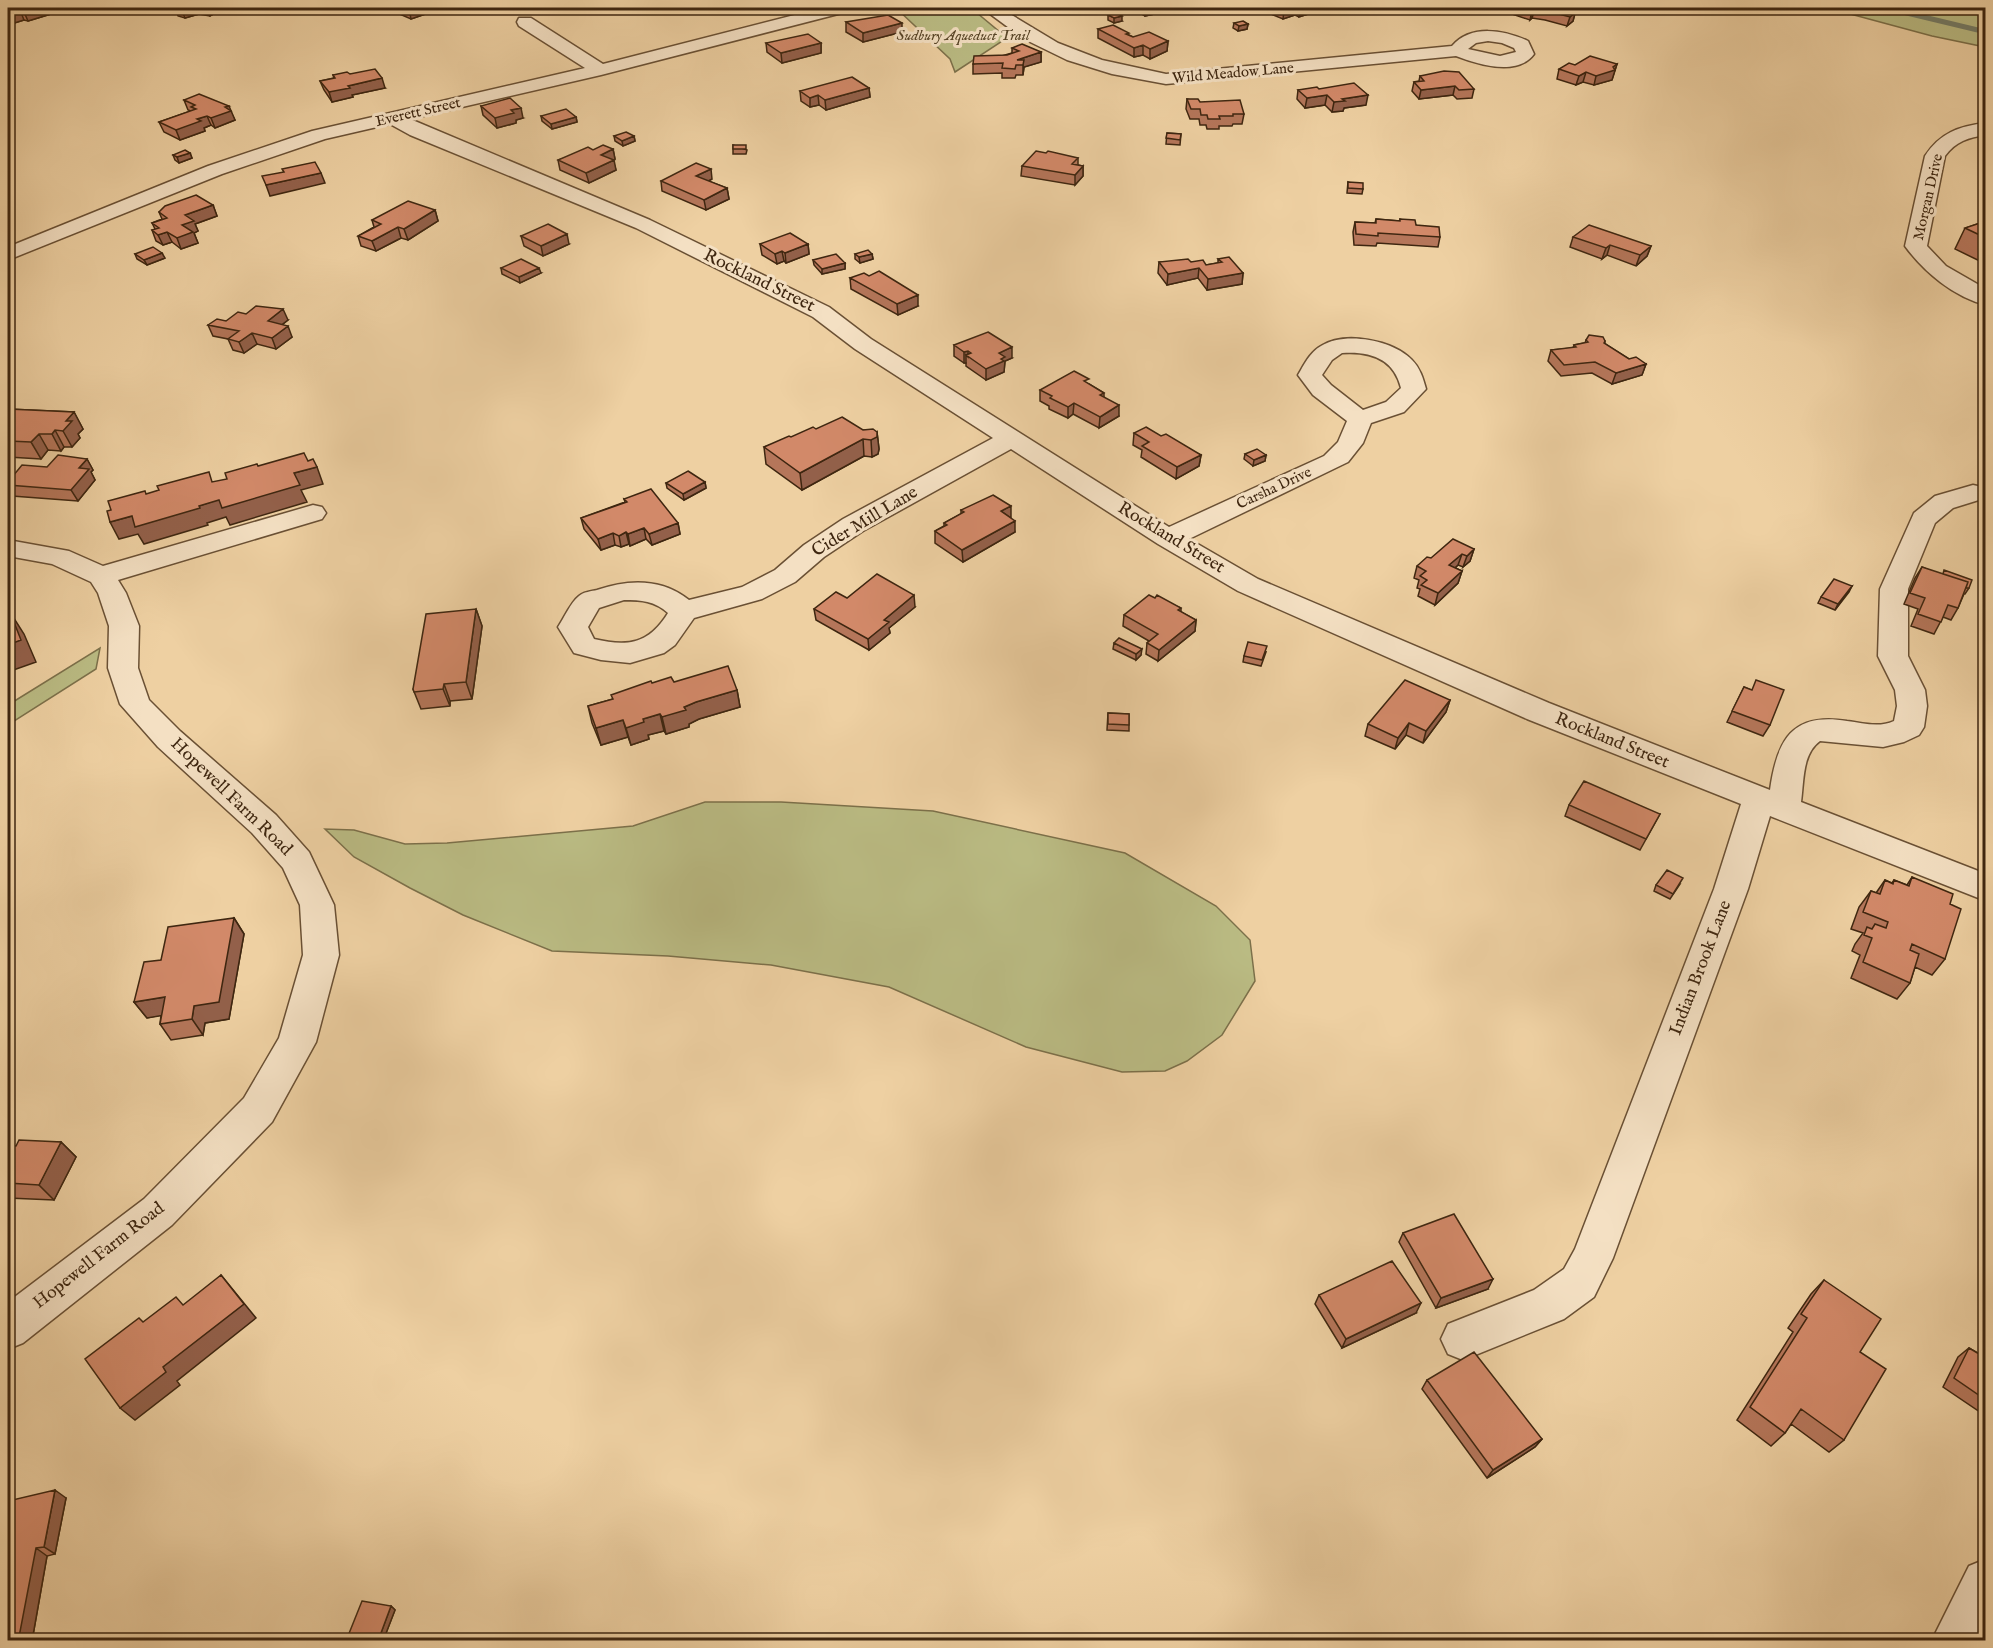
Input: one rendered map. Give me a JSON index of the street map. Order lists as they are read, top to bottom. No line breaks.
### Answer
{"streets":{"street":["Wild Meadow Lane","Everett Street","Morgan Drive","Rockland Street","Carsha Drive","Cider Mill Lane","Hopewell Farm Road","Indian Brook Lane"]},"crossings":[["Everett Street","Rockland Street"],["Rockland Street","Carsha Drive"],["Rockland Street","Cider Mill Lane"],["Rockland Street","Indian Brook Lane"]],"parks":["Sudbury Aqueduct Trail"]}
